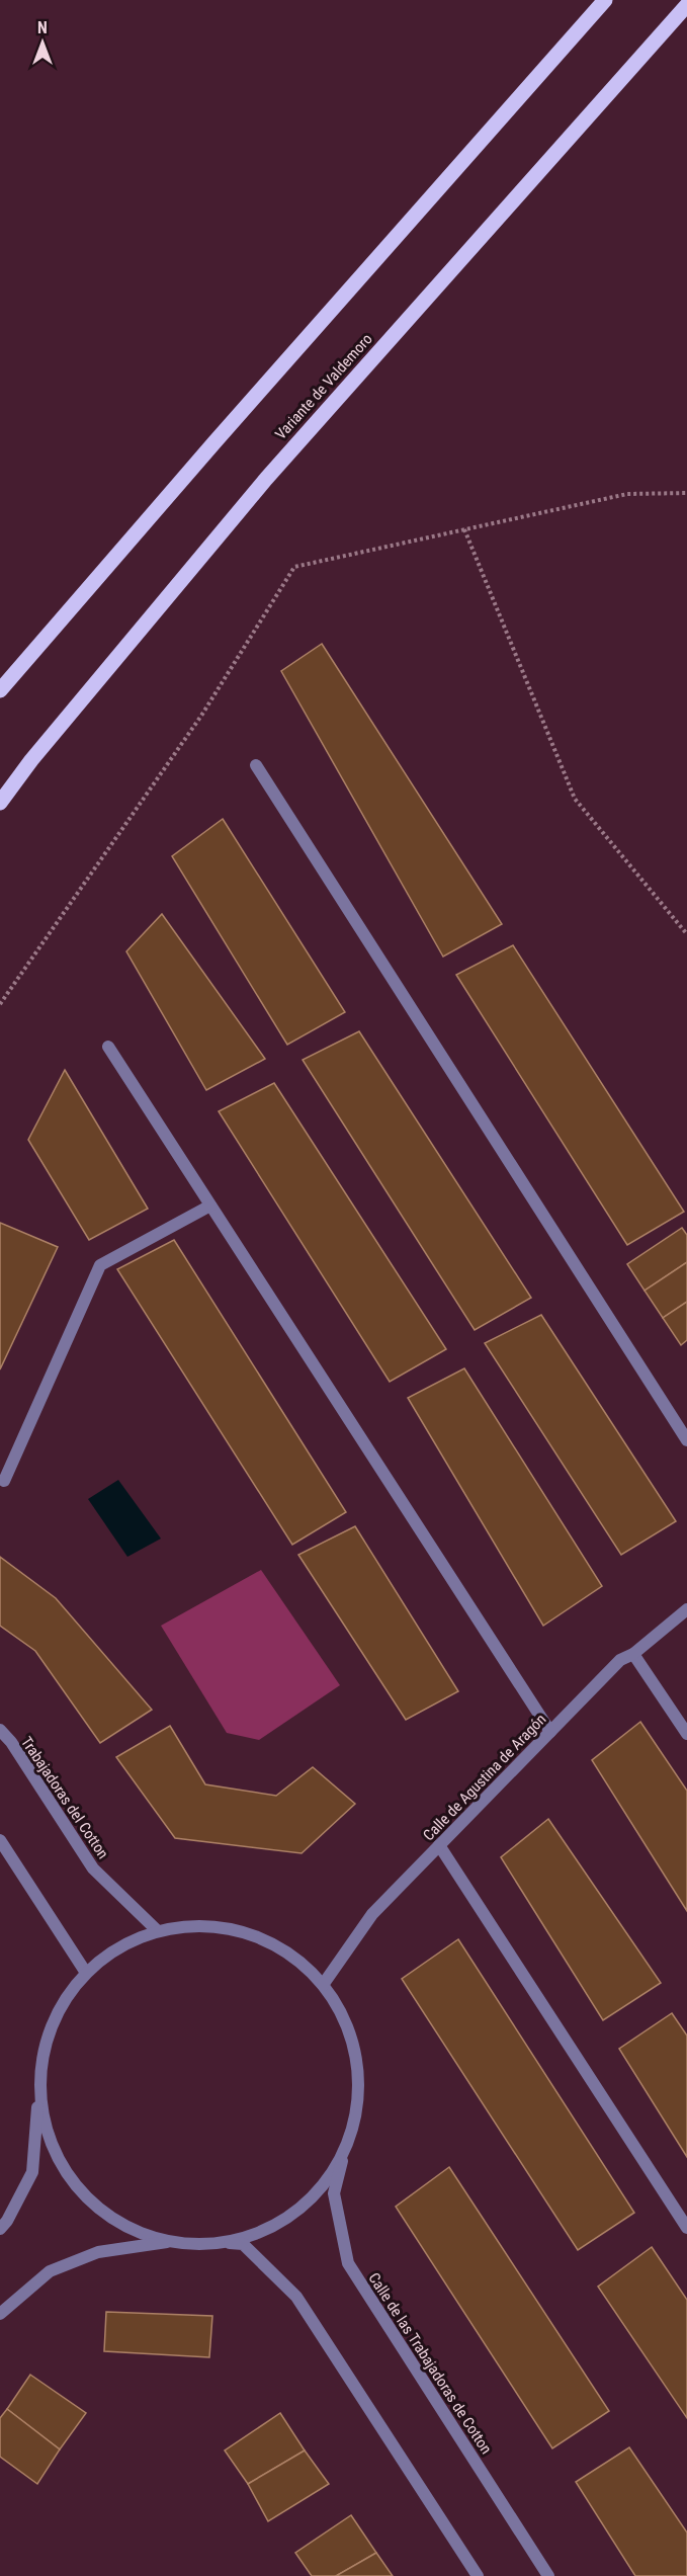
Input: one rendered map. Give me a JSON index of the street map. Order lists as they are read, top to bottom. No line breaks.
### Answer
{"streets":{"main road":["Variante de Valdemoro"],"street":["Calle de Agustina de Aragón","Trabajadoras del Cotton","Calle de las Trabajadoras de Cotton"]},"north":"top"}
